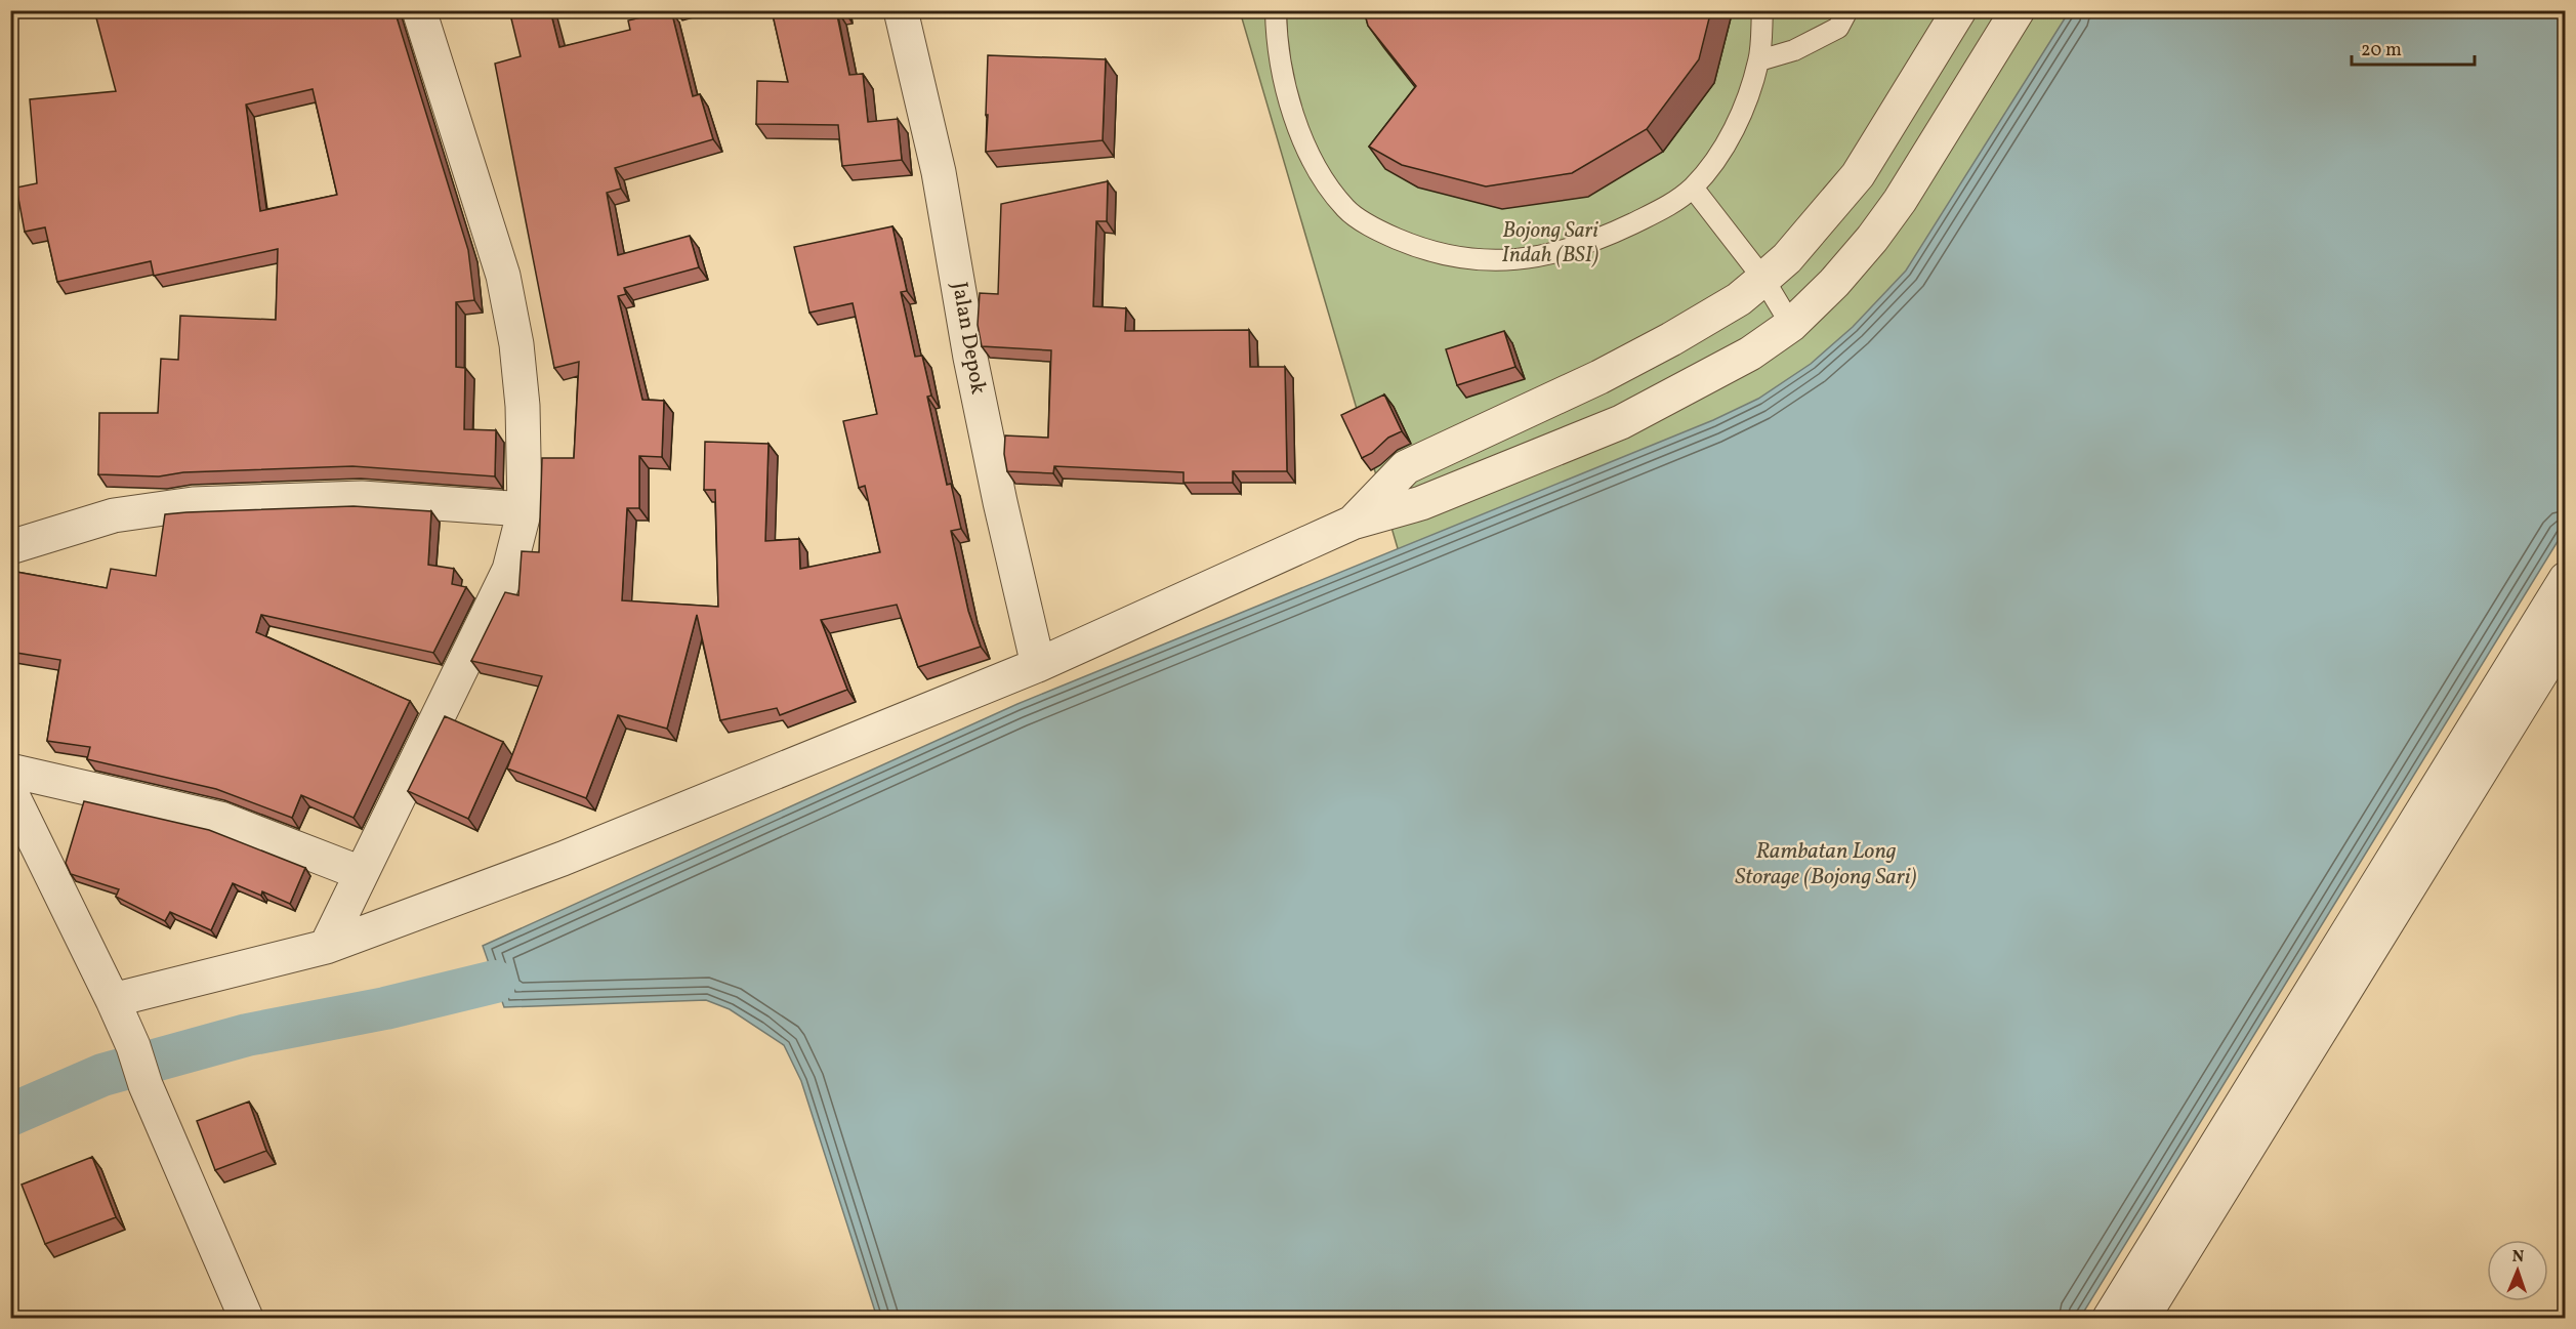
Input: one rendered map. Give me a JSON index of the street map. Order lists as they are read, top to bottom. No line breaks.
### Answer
{"streets":{"street":["Jalan Depok"]},"water":["Rambatan Long Storage (Bojong Sari)"],"parks":["Bojong Sari Indah (BSI)"],"scale_bar":"20 m","north":"top"}
